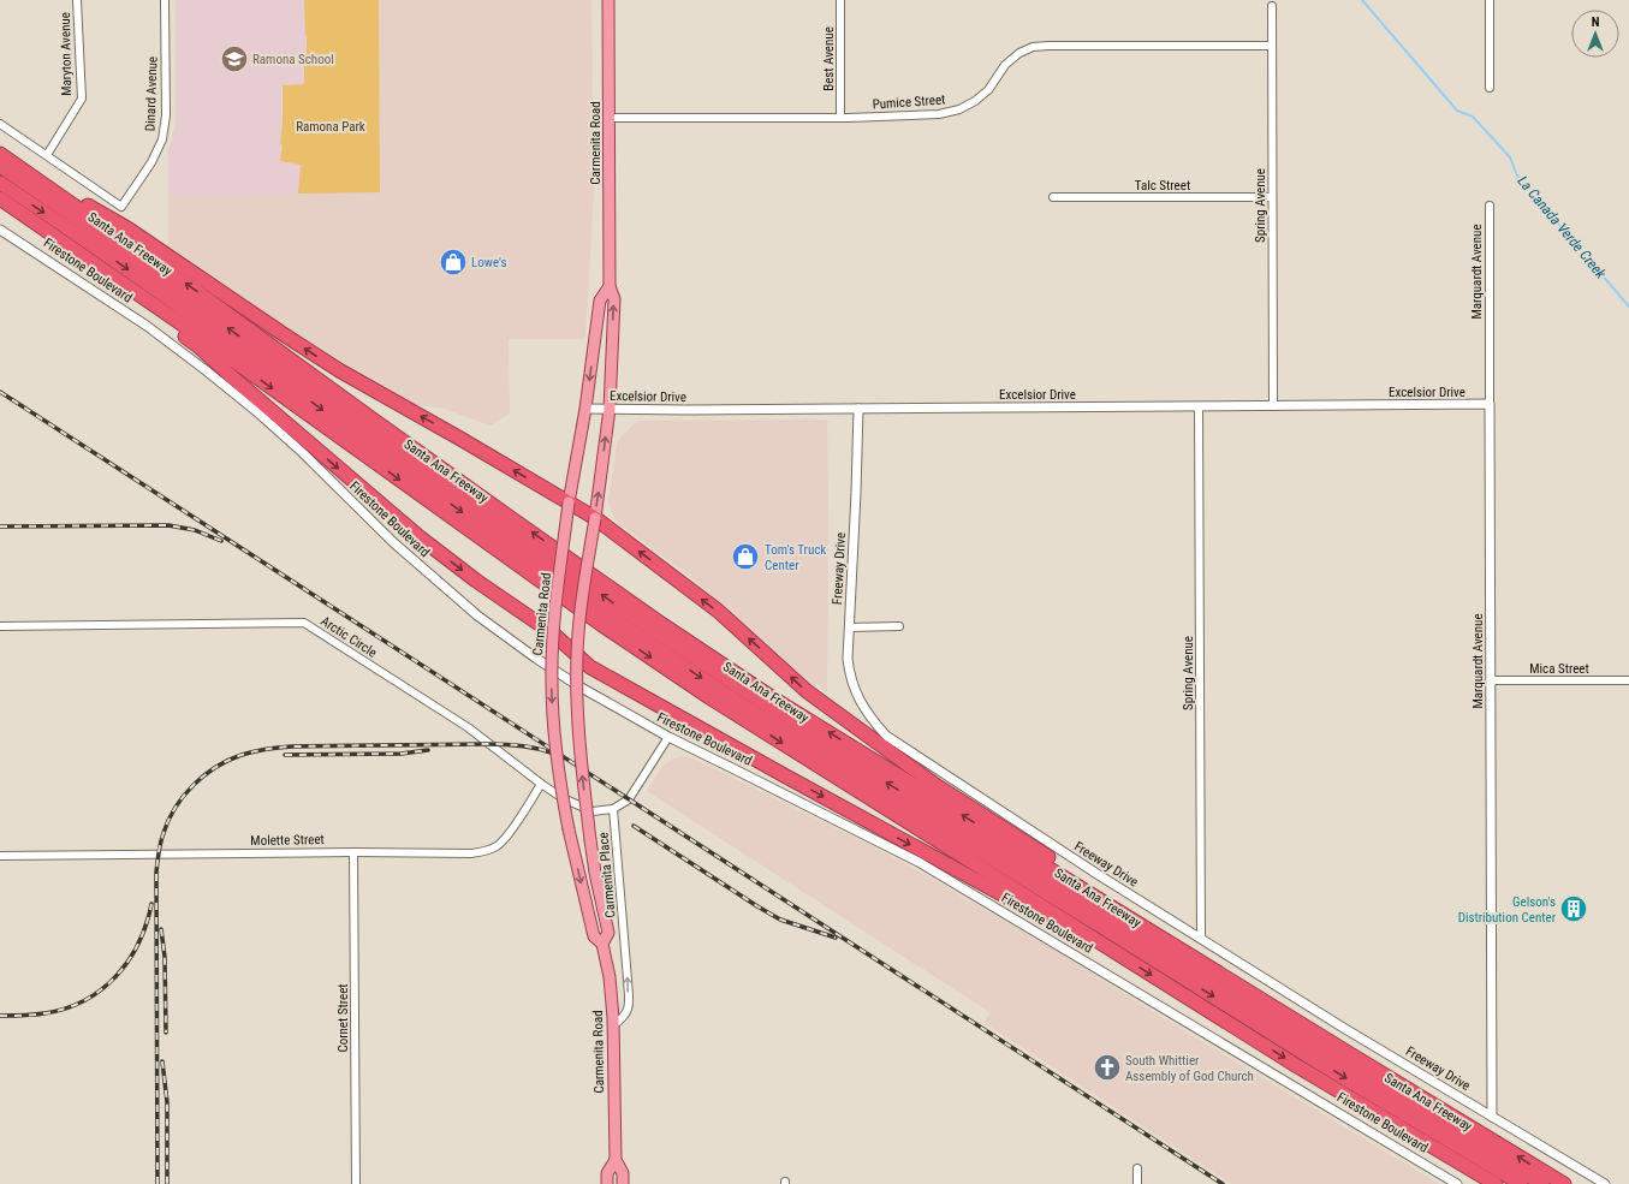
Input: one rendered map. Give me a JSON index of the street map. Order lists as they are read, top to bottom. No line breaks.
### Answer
{"streets":{"highway":["Santa Ana Freeway"],"main road":["Carmenita Road"],"street":["Maryton Avenue","Best Avenue","Dinard Avenue","Pumice Street","Talc Street","Spring Avenue","Firestone Boulevard","Marquardt Avenue","Excelsior Drive","Freeway Drive","Arctic Circle","Mica Street","Molette Street","Carmenita Place","Cornet Street"]},"crossings":[["Maryton Avenue","Dinard Avenue"],["Best Avenue","Pumice Street"],["Pumice Street","Carmenita Road"],["Pumice Street","Spring Avenue"],["Carmenita Road","Excelsior Drive"],["Carmenita Road","Carmenita Place"],["Talc Street","Spring Avenue"],["Spring Avenue","Excelsior Drive"],["Spring Avenue","Freeway Drive"],["Marquardt Avenue","Excelsior Drive"],["Marquardt Avenue","Freeway Drive"],["Marquardt Avenue","Mica Street"],["Excelsior Drive","Freeway Drive"],["Arctic Circle","Molette Street"],["Arctic Circle","Carmenita Place"],["Molette Street","Cornet Street"]],"one_way":["Carmenita Place"],"water":["La Canada Verde Creek"],"parks":["Ramona Park"],"places":{"school or university":["Ramona School"],"shop":["Lowe's","Tom's Truck Center"],"building":["Gelson's Distribution Center"],"church":["South Whittier Assembly of God Church"]},"north":"top"}
